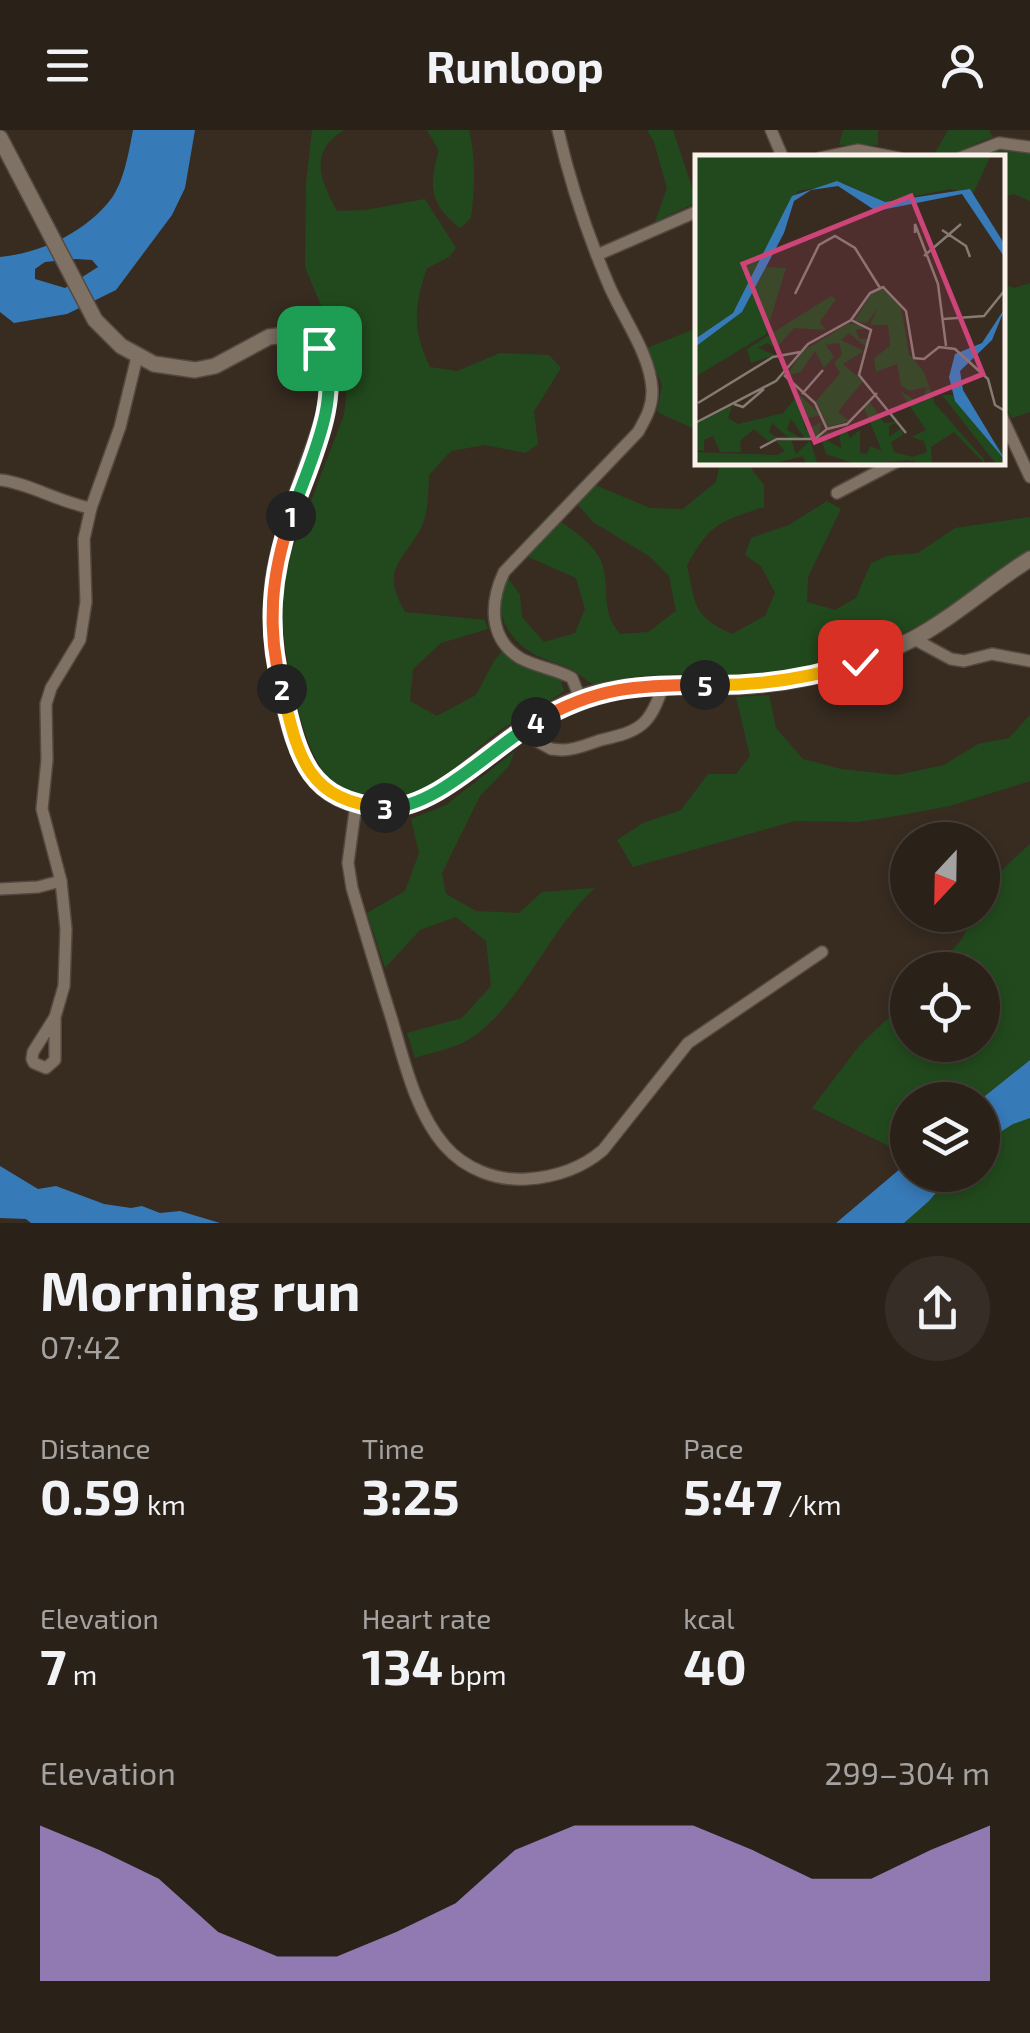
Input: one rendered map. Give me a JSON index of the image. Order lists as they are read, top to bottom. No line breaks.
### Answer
{"north":"bottom","page":{"header":"Runloop","pins":["1","5","2","4","3"],"heading":["Morning run","07:42"],"stats":[["Distance","0.59 km"],["Time","3:25"],["Pace","5:47 /km"],["Elevation","7 m"],["Heart rate","134 bpm"],["kcal","40"]],"chart":["Elevation","299–304 m"]}}
